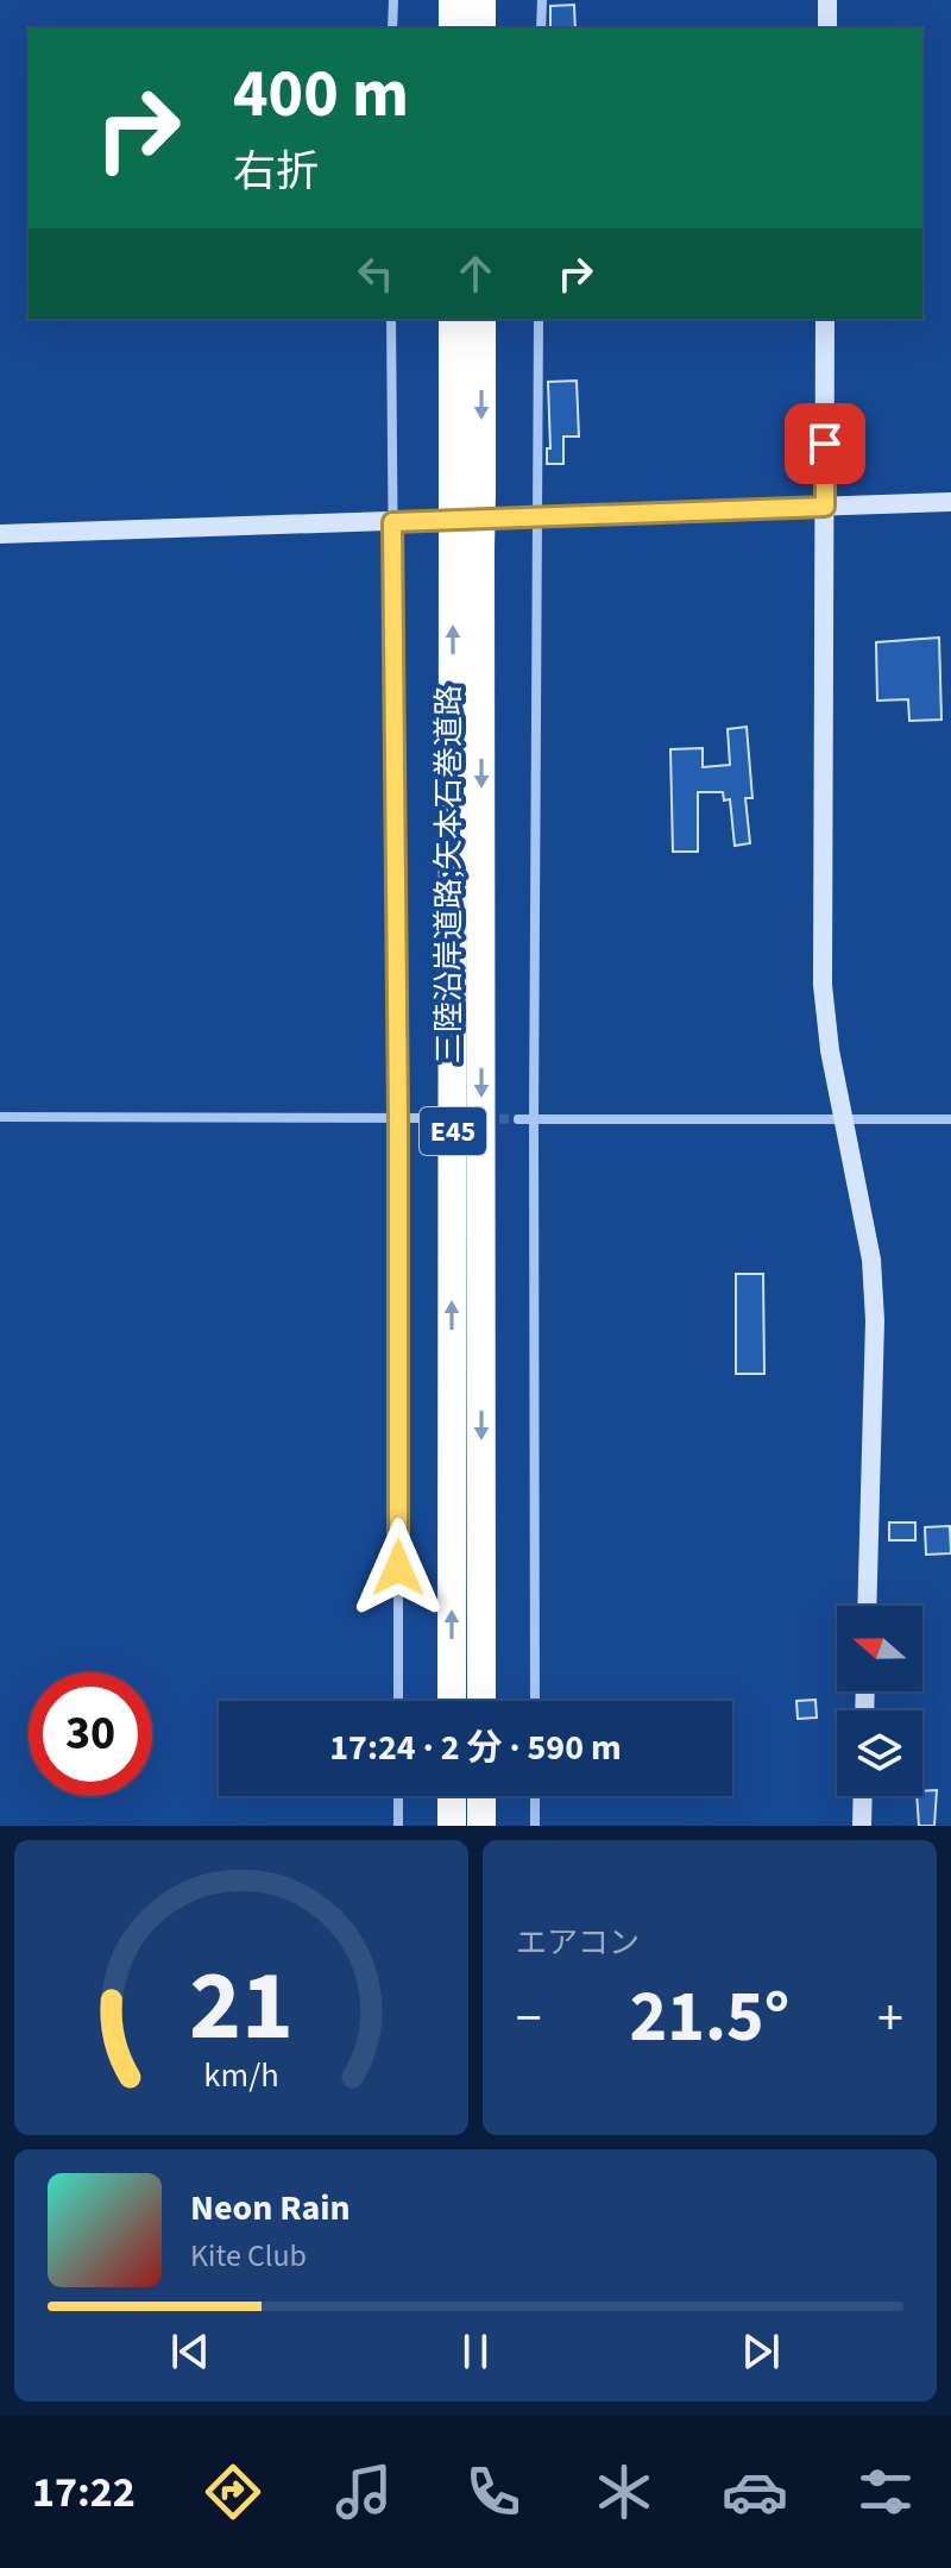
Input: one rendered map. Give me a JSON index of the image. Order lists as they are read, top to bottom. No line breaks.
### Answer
{"streets":{"highway":["三陸沿岸道路;矢本石巻道路","E45"]},"north":"left","page":{"turn":["400 m","右折"],"limit":"30","trip":"17:24 · 2 分 · 590 m","tile":"エアコン","heat":["−","21.5°","+"],"song":["Neon Rain","Kite Club"],"tabs":"17:22","gauge":["21","km/h"]}}
